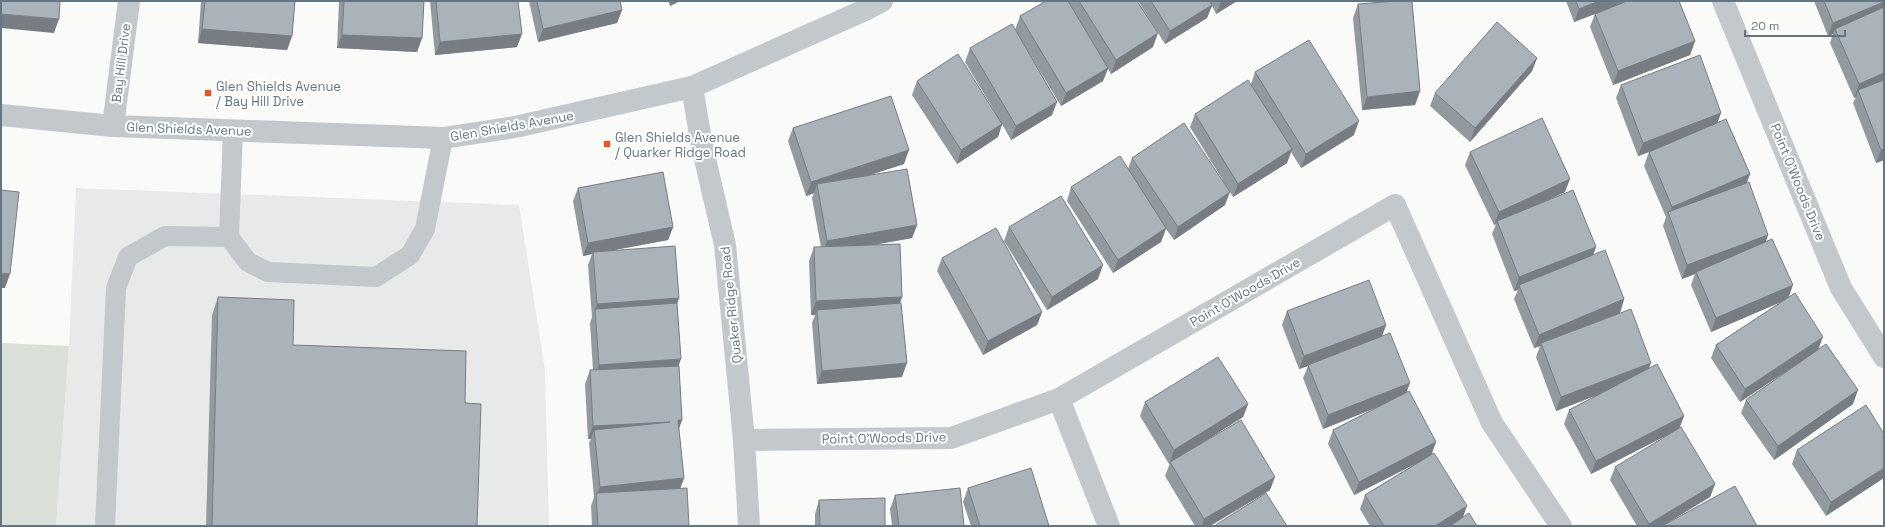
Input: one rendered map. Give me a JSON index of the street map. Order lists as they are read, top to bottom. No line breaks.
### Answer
{"streets":{"street":["Bay Hill Drive","Glen Shields Avenue","Point O'Woods Drive","Quaker Ridge Road"]},"crossings":[["Bay Hill Drive","Glen Shields Avenue"],["Glen Shields Avenue","Quaker Ridge Road"],["Point O'Woods Drive","Quaker Ridge Road"]],"places":{"transit":["Glen Shields Avenue / Bay Hill Drive","Glen Shields Avenue / Quarker Ridge Road"]},"scale_bar":"20 m"}
